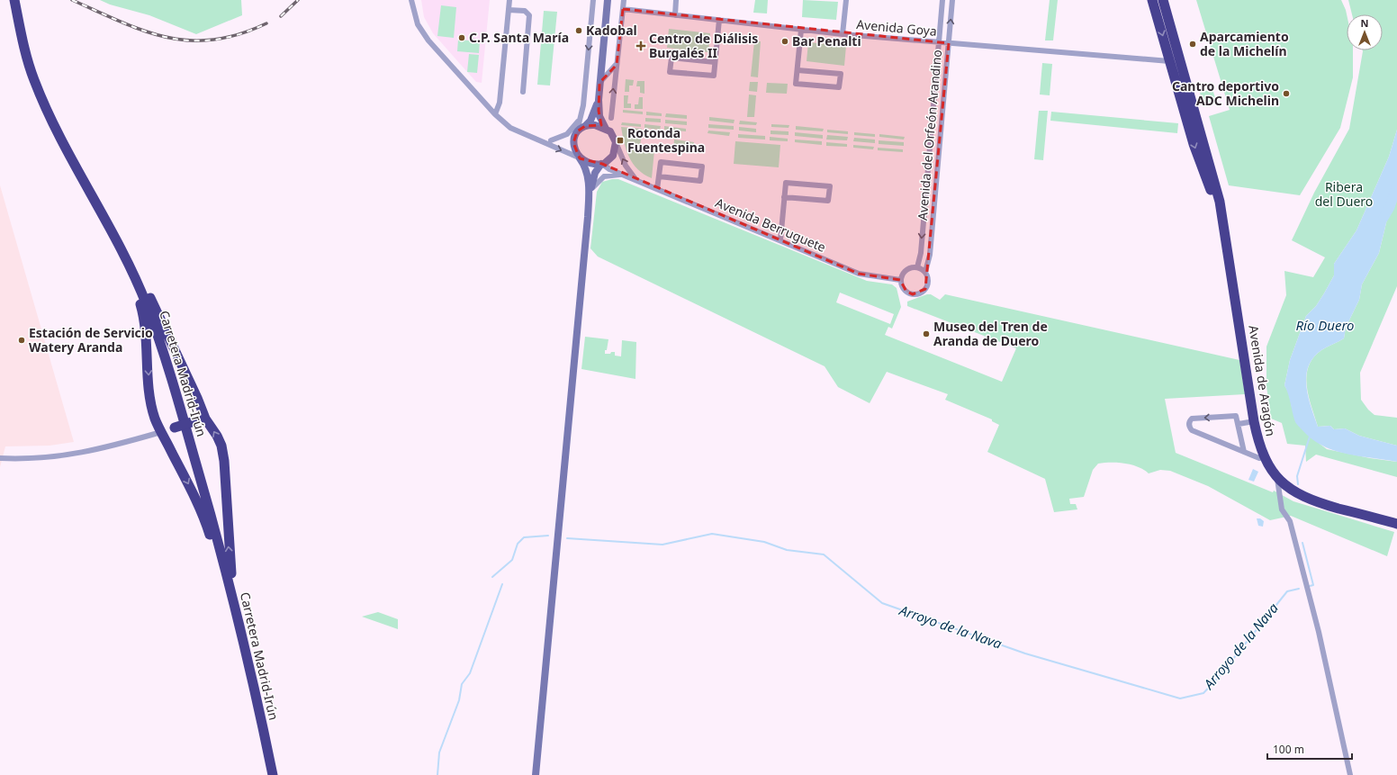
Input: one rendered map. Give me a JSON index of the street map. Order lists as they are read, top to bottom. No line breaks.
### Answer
{"streets":{"highway":["Carretera Madrid-Irún","Avenida de Aragón"],"street":["Avenida Goya","Avenida del Orfeón Arandino","Avenida Berruguete"]},"crossings":[["Avenida Goya","Avenida del Orfeón Arandino"],["Avenida Goya","Avenida de Aragón"],["Avenida del Orfeón Arandino","Avenida Berruguete"]],"water":["Río Duero","Arroyo de la Nava"],"parks":["Ribera del Duero"],"places":{"other":["Kadobal","C.P. Santa María","Bar Penalti","Aparcamiento de la Michelín","Cantro deportivo ADC Michelin","Museo del Tren de Aranda de Duero","Estación de Servicio Watery Aranda"],"health":["Centro de Diálisis Burgalés II"],"transit":["Rotonda Fuentespina"]},"scale_bar":"100 m","north":"top"}
